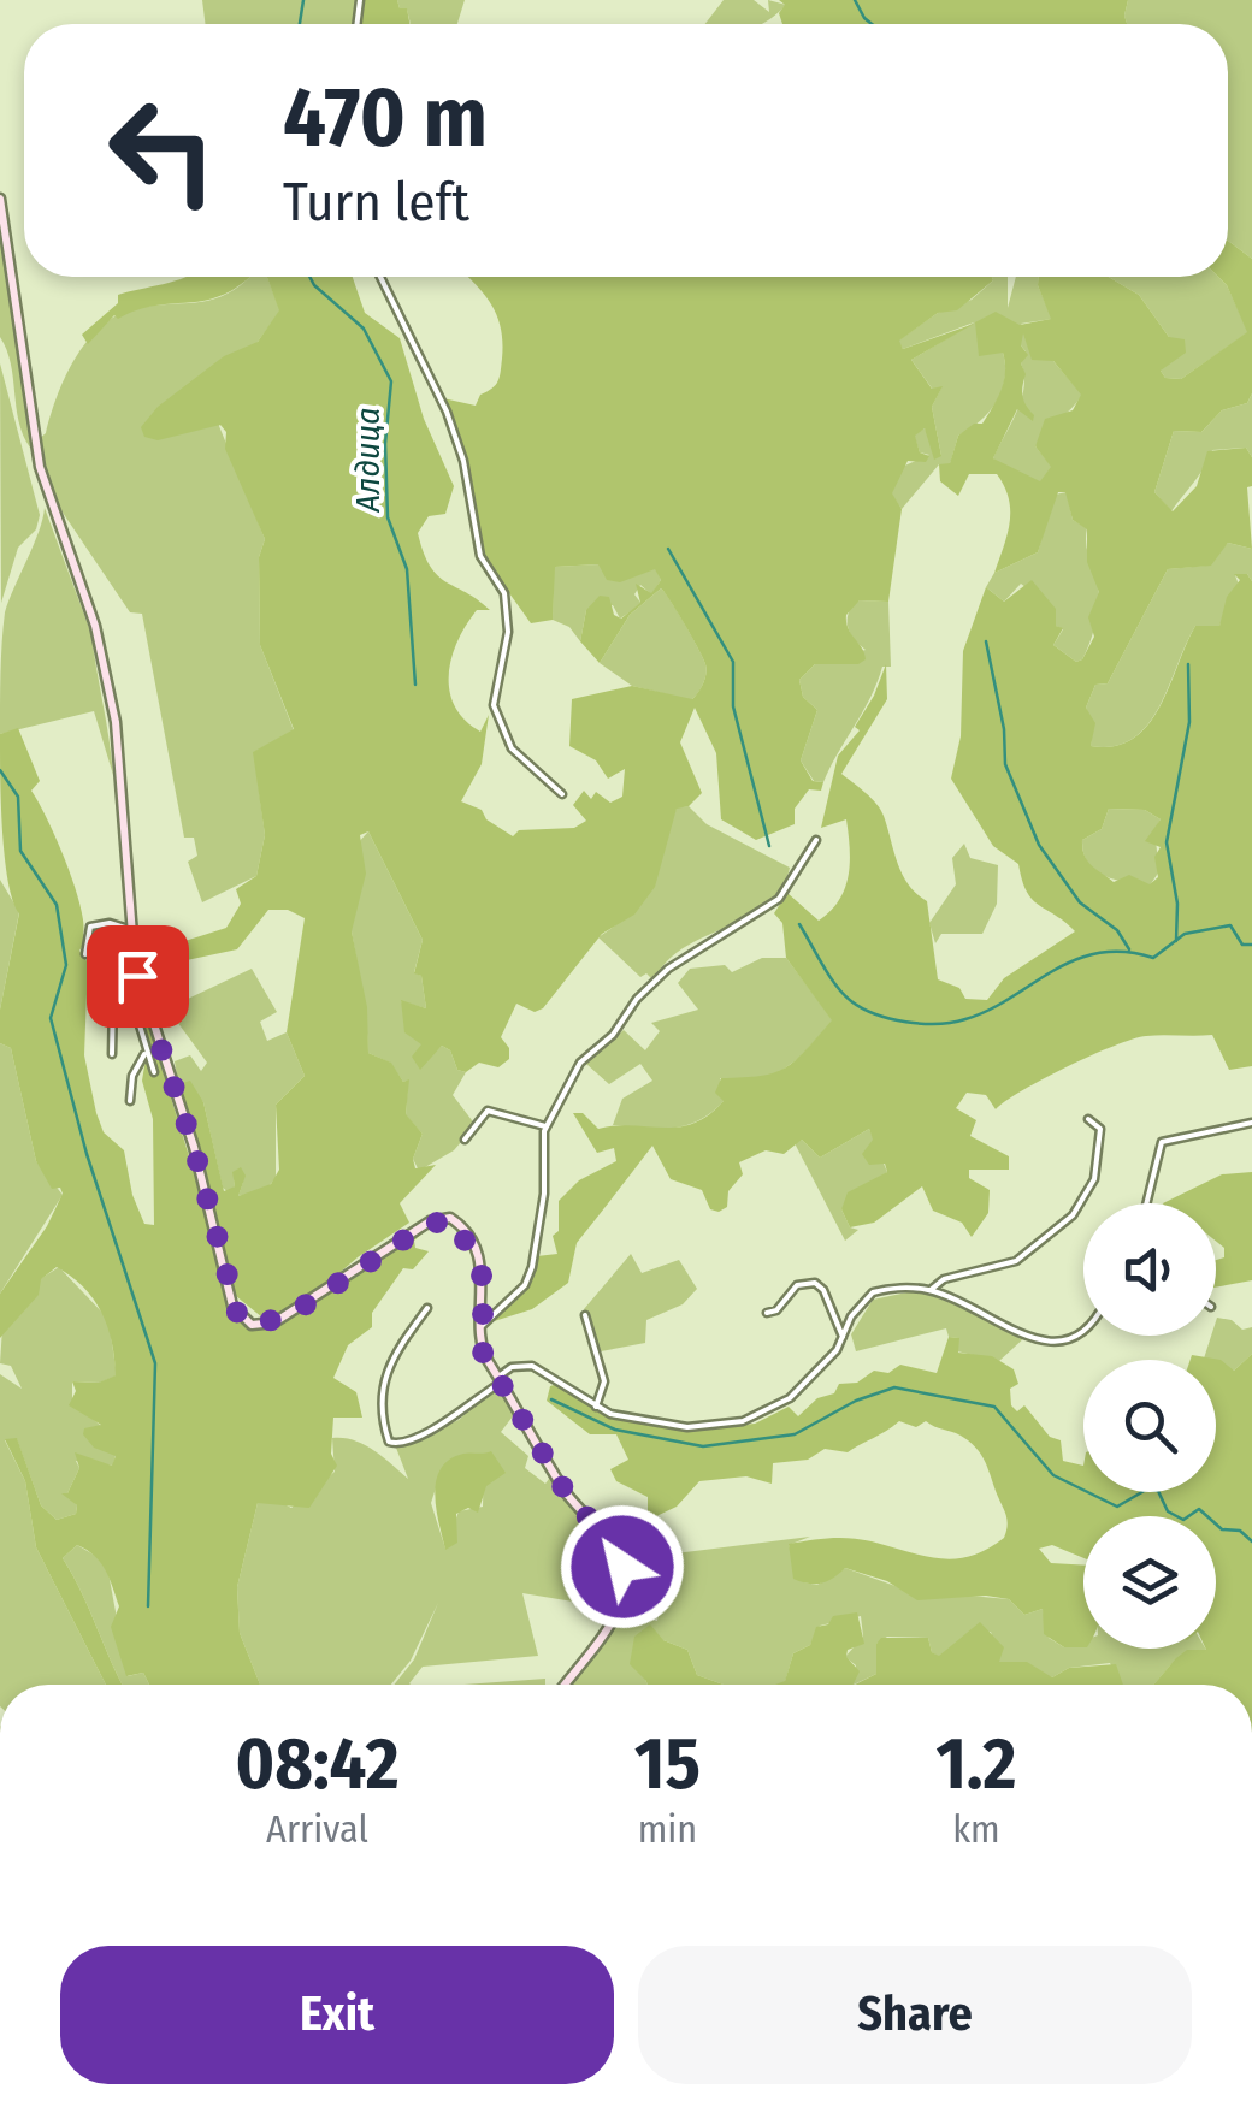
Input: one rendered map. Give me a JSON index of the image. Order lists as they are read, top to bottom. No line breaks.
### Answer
{"water":["Алдица"],"page":{"turn":["470 m","Turn left"],"eta":["08:42","Arrival","15","min","1.2","km"],"buttons":["Exit","Share"]}}
